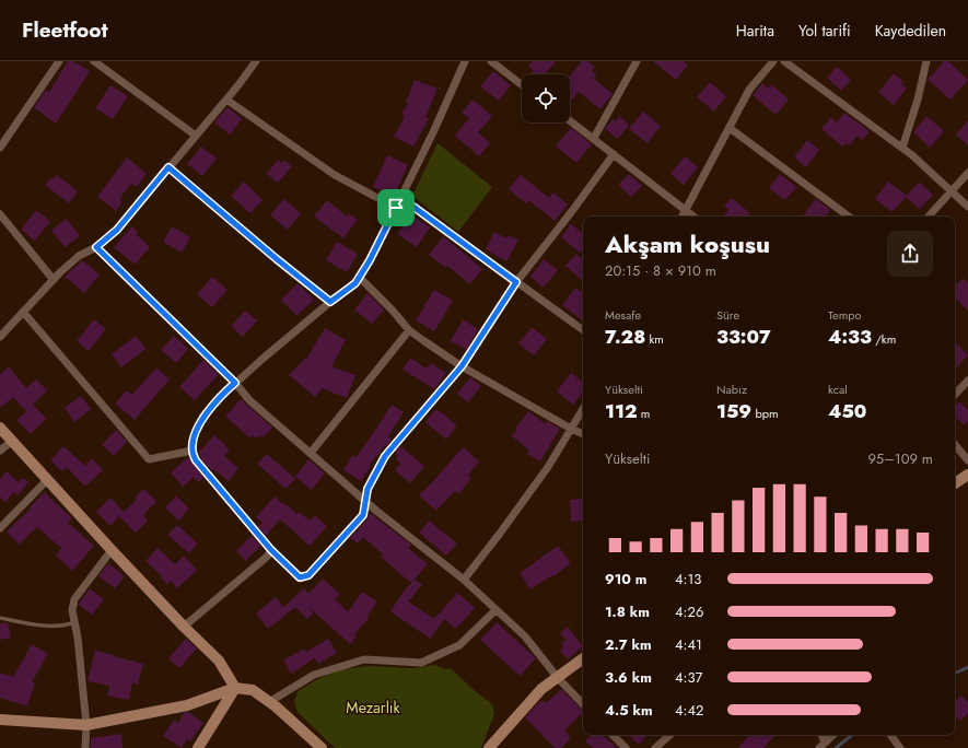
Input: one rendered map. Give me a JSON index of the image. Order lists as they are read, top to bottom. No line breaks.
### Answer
{"parks":["Mezarlık"],"page":{"header":"Fleetfoot","nav":["Harita","Yol tarifi","Kaydedilen"],"heading":["Akşam koşusu","20:15 · 8 × 910 m"],"stats":[["Mesafe","7.28 km"],["Süre","33:07"],["Tempo","4:33 /km"],["Yükselti","112 m"],["Nabız","159 bpm"],["kcal","450"]],"chart":["Yükselti","95–109 m"],"list":[{"name":"910 m","note":"4:13"},{"name":"1.8 km","note":"4:26"},{"name":"2.7 km","note":"4:41"},{"name":"3.6 km","note":"4:37"},{"name":"4.5 km","note":"4:42"}]}}
